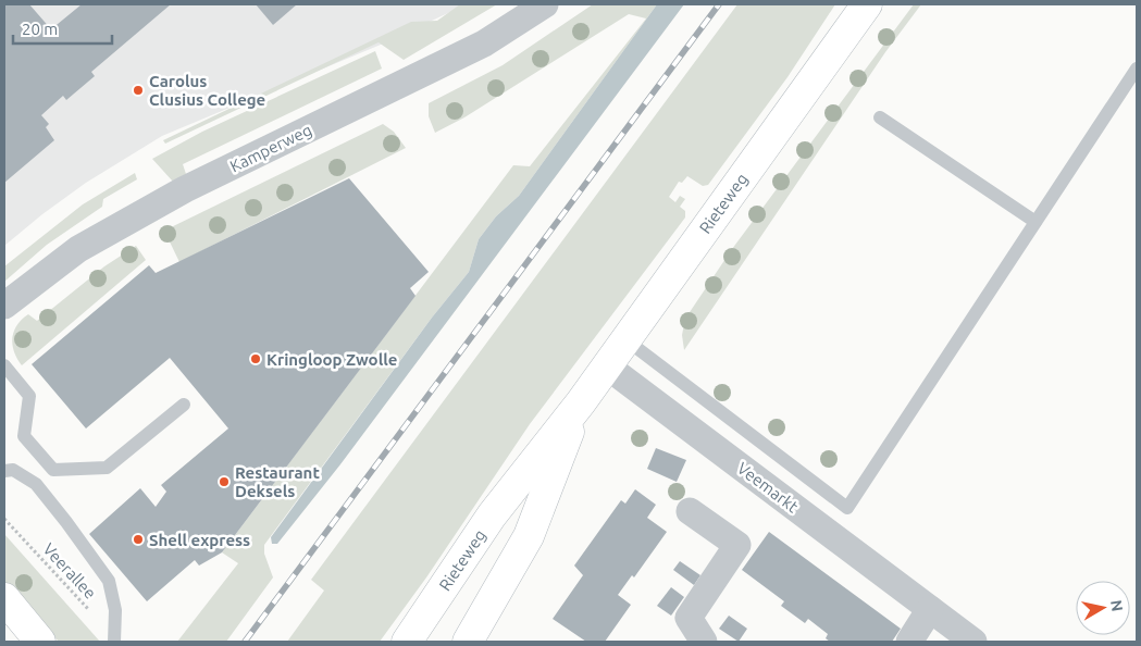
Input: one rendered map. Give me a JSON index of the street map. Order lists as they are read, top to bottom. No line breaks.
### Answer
{"streets":{"main road":["Rieteweg"],"street":["Kamperweg","Veemarkt"],"path":["Veerallee"]},"crossings":[["Rieteweg","Veemarkt"]],"places":["Carolus Clusius College","Kringloop Zwolle","Restaurant Deksels","Shell express"],"scale_bar":"20 m","north":"right"}
